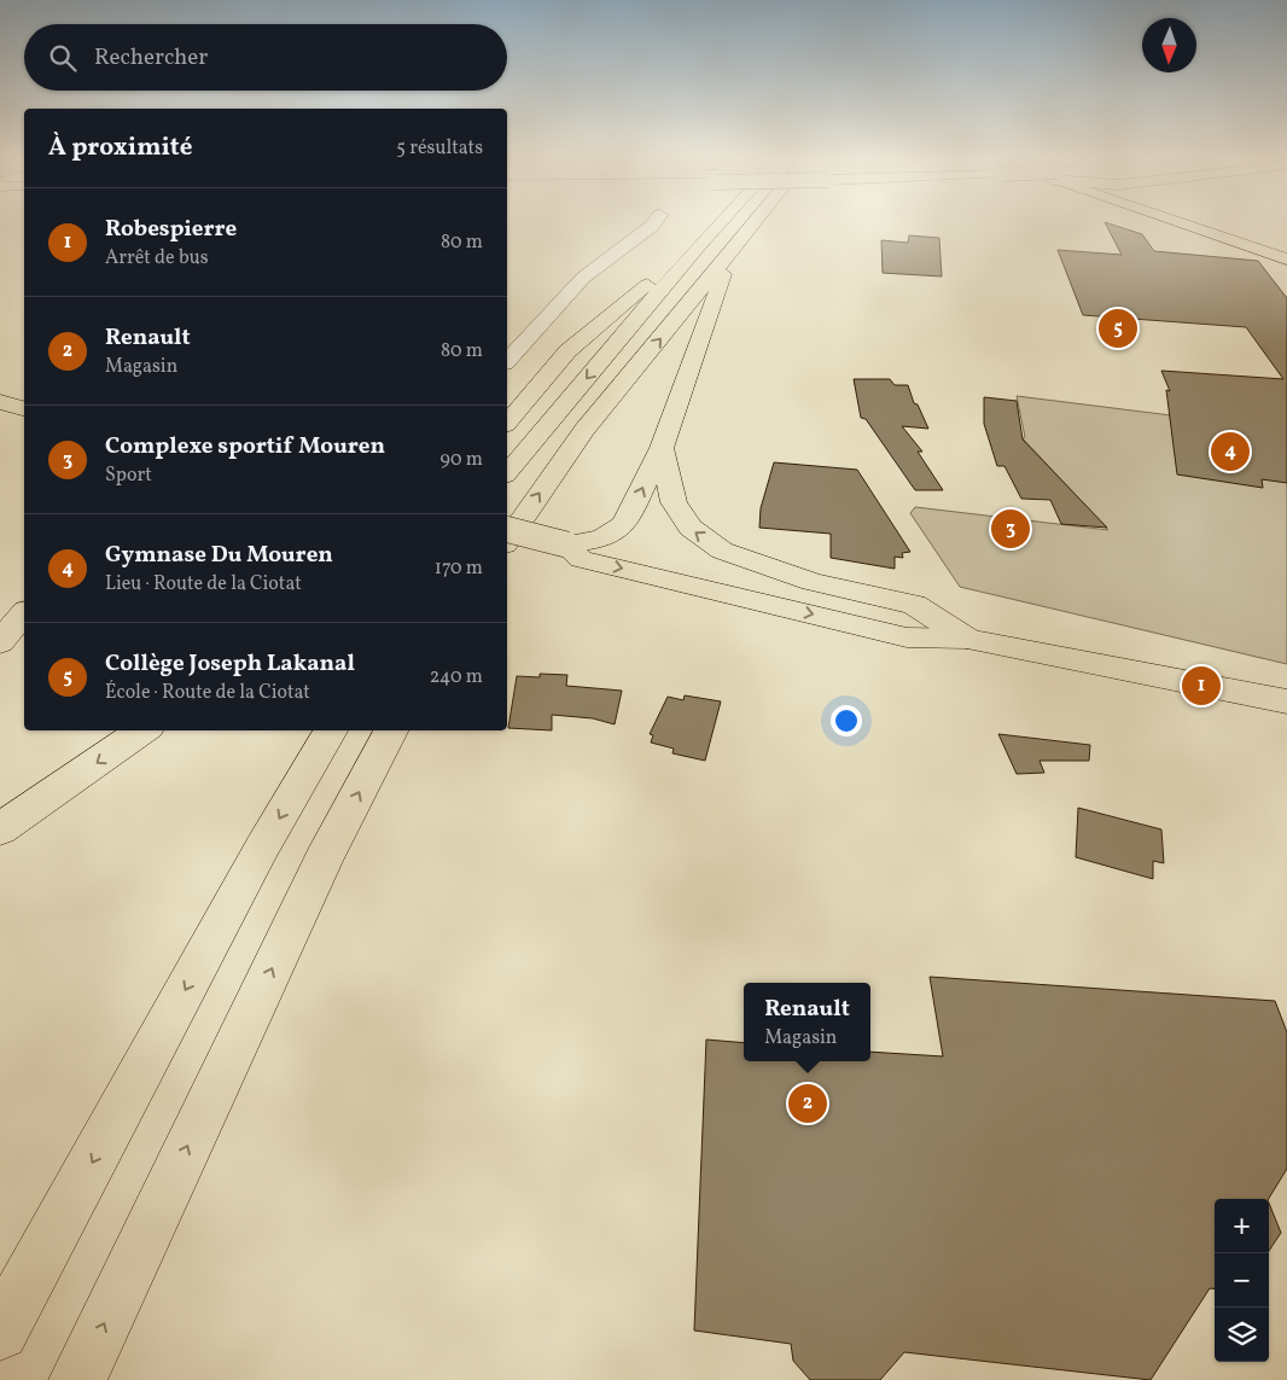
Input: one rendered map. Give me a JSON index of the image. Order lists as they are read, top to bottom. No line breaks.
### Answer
{"north":"bottom","page":{"search":"Rechercher","heading":["À proximité","5 résultats"],"list":[{"mark":"1","name":"Robespierre","note":"Arrêt de bus","value":"80 m"},{"mark":"2","name":"Renault","note":"Magasin","value":"80 m"},{"mark":"3","name":"Complexe sportif Mouren","note":"Sport","value":"90 m"},{"mark":"4","name":"Gymnase Du Mouren","note":"Lieu · Route de la Ciotat","value":"170 m"},{"mark":"5","name":"Collège Joseph Lakanal","note":"École · Route de la Ciotat","value":"240 m"}],"pins":["5","4","3","1","2"],"popup":["Renault","Magasin"],"map_buttons":["+","−"]}}
